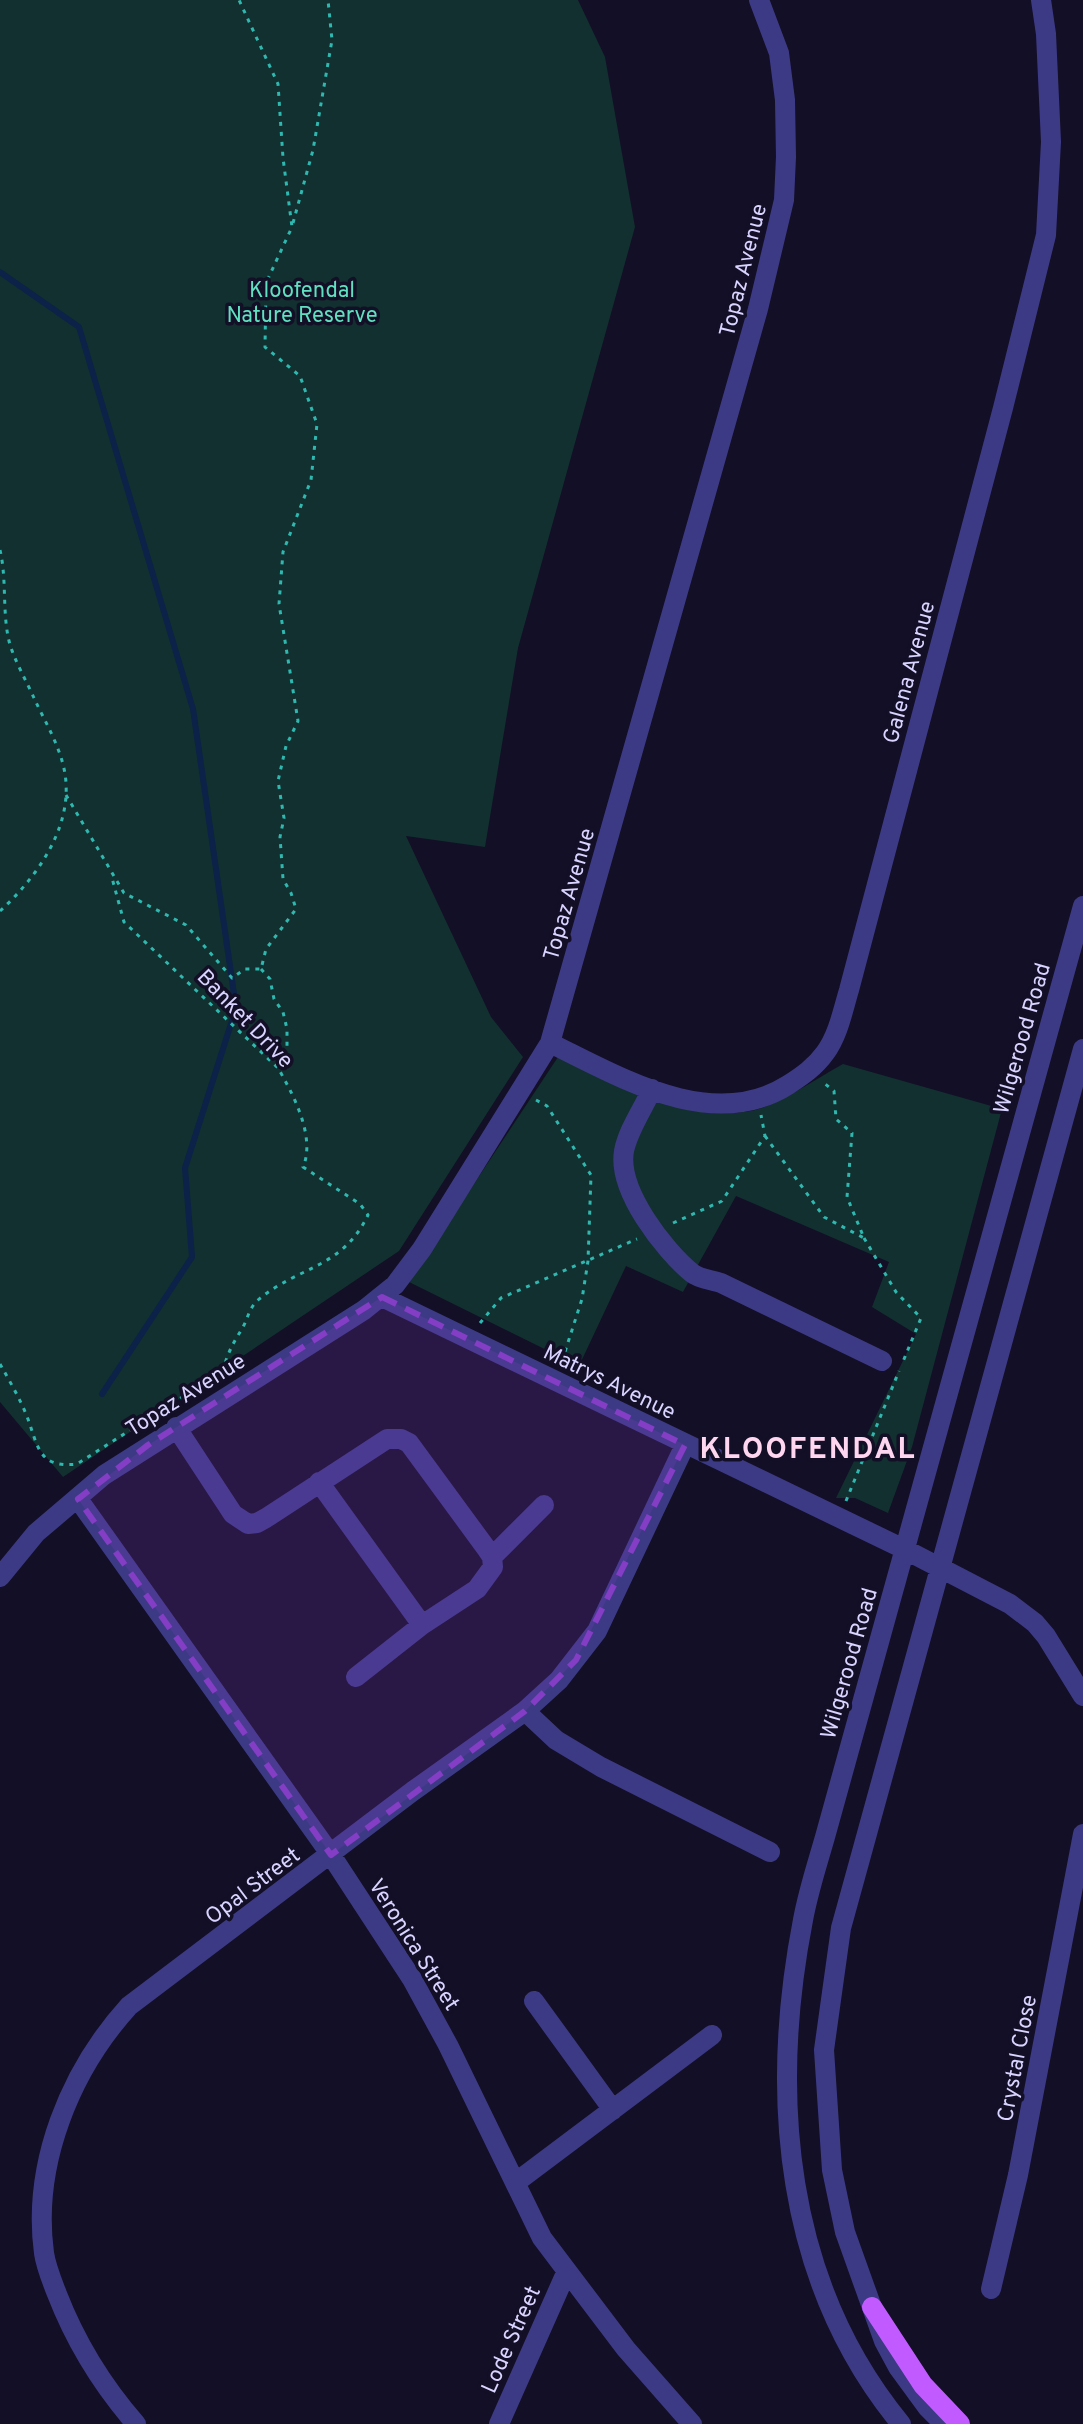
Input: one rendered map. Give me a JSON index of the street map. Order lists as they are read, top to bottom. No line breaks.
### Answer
{"streets":{"street":["Topaz Avenue","Galena Avenue","Wilgerood Road","Matrys Avenue","Opal Street","Veronica Street","Crystal Close","Lode Street"],"path":["Banket Drive"]},"crossings":[["Topaz Avenue","Galena Avenue"],["Topaz Avenue","Matrys Avenue"],["Topaz Avenue","Veronica Street"],["Wilgerood Road","Matrys Avenue"],["Matrys Avenue","Opal Street"],["Opal Street","Veronica Street"],["Veronica Street","Lode Street"]],"districts":["KLOOFENDAL"],"parks":["Kloofendal Nature Reserve"]}
